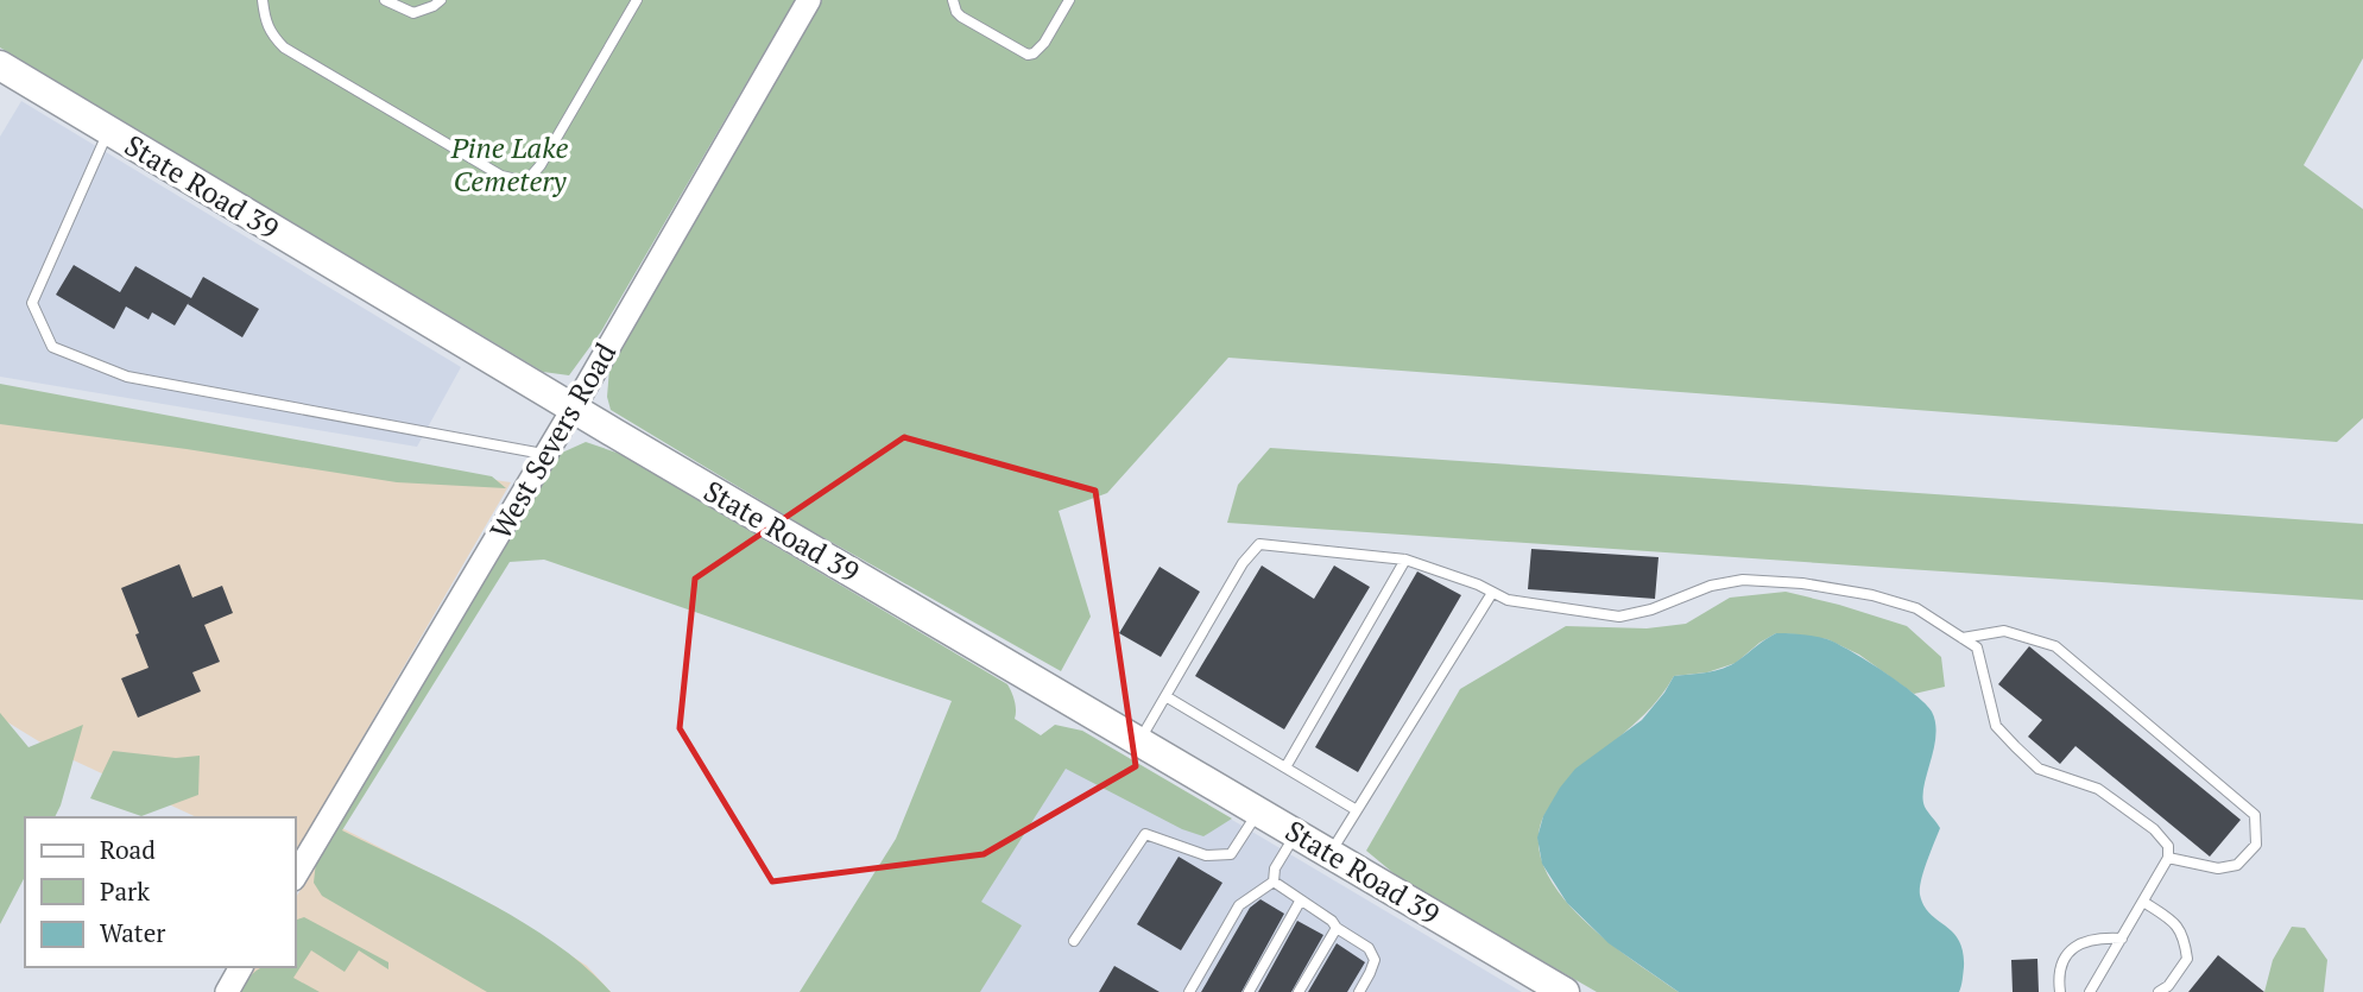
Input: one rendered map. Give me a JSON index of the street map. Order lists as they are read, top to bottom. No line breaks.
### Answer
{"streets":{"main road":["State Road 39"],"street":["West Severs Road"]},"crossings":[["State Road 39","West Severs Road"]],"parks":["Pine Lake Cemetery"],"legend":["Road","Park","Water"]}
